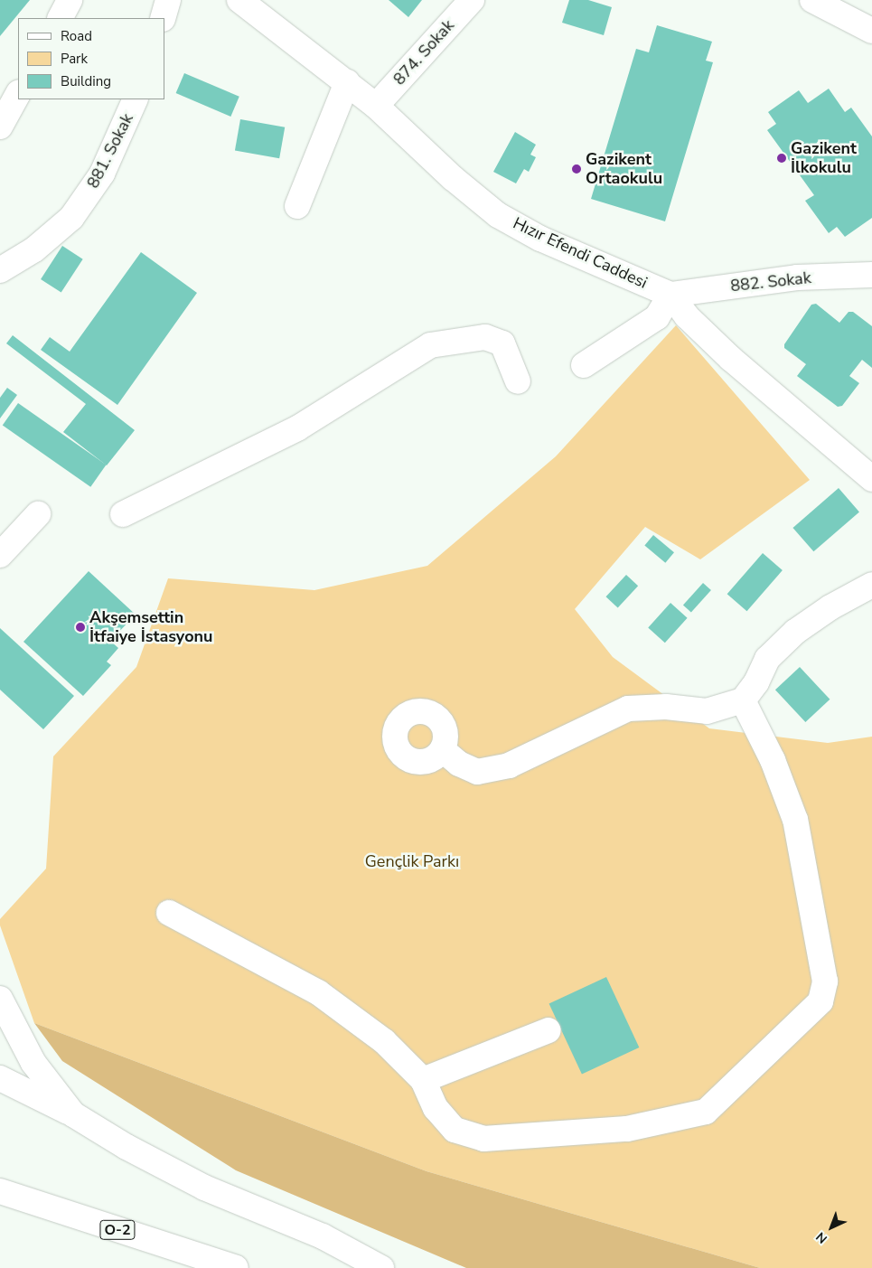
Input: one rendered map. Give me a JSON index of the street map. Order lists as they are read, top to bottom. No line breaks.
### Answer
{"streets":{"main road":["874. Sokak","881. Sokak","Hızır Efendi Caddesi","882. Sokak","O-2"]},"crossings":[["874. Sokak","Hızır Efendi Caddesi"],["Hızır Efendi Caddesi","882. Sokak"]],"parks":["Gençlik Parkı"],"places":["Gazikent İlkokulu","Gazikent Ortaokulu","Akşemsettin İtfaiye İstasyonu"],"legend":["Road","Park","Building"],"north":"bottom left"}
